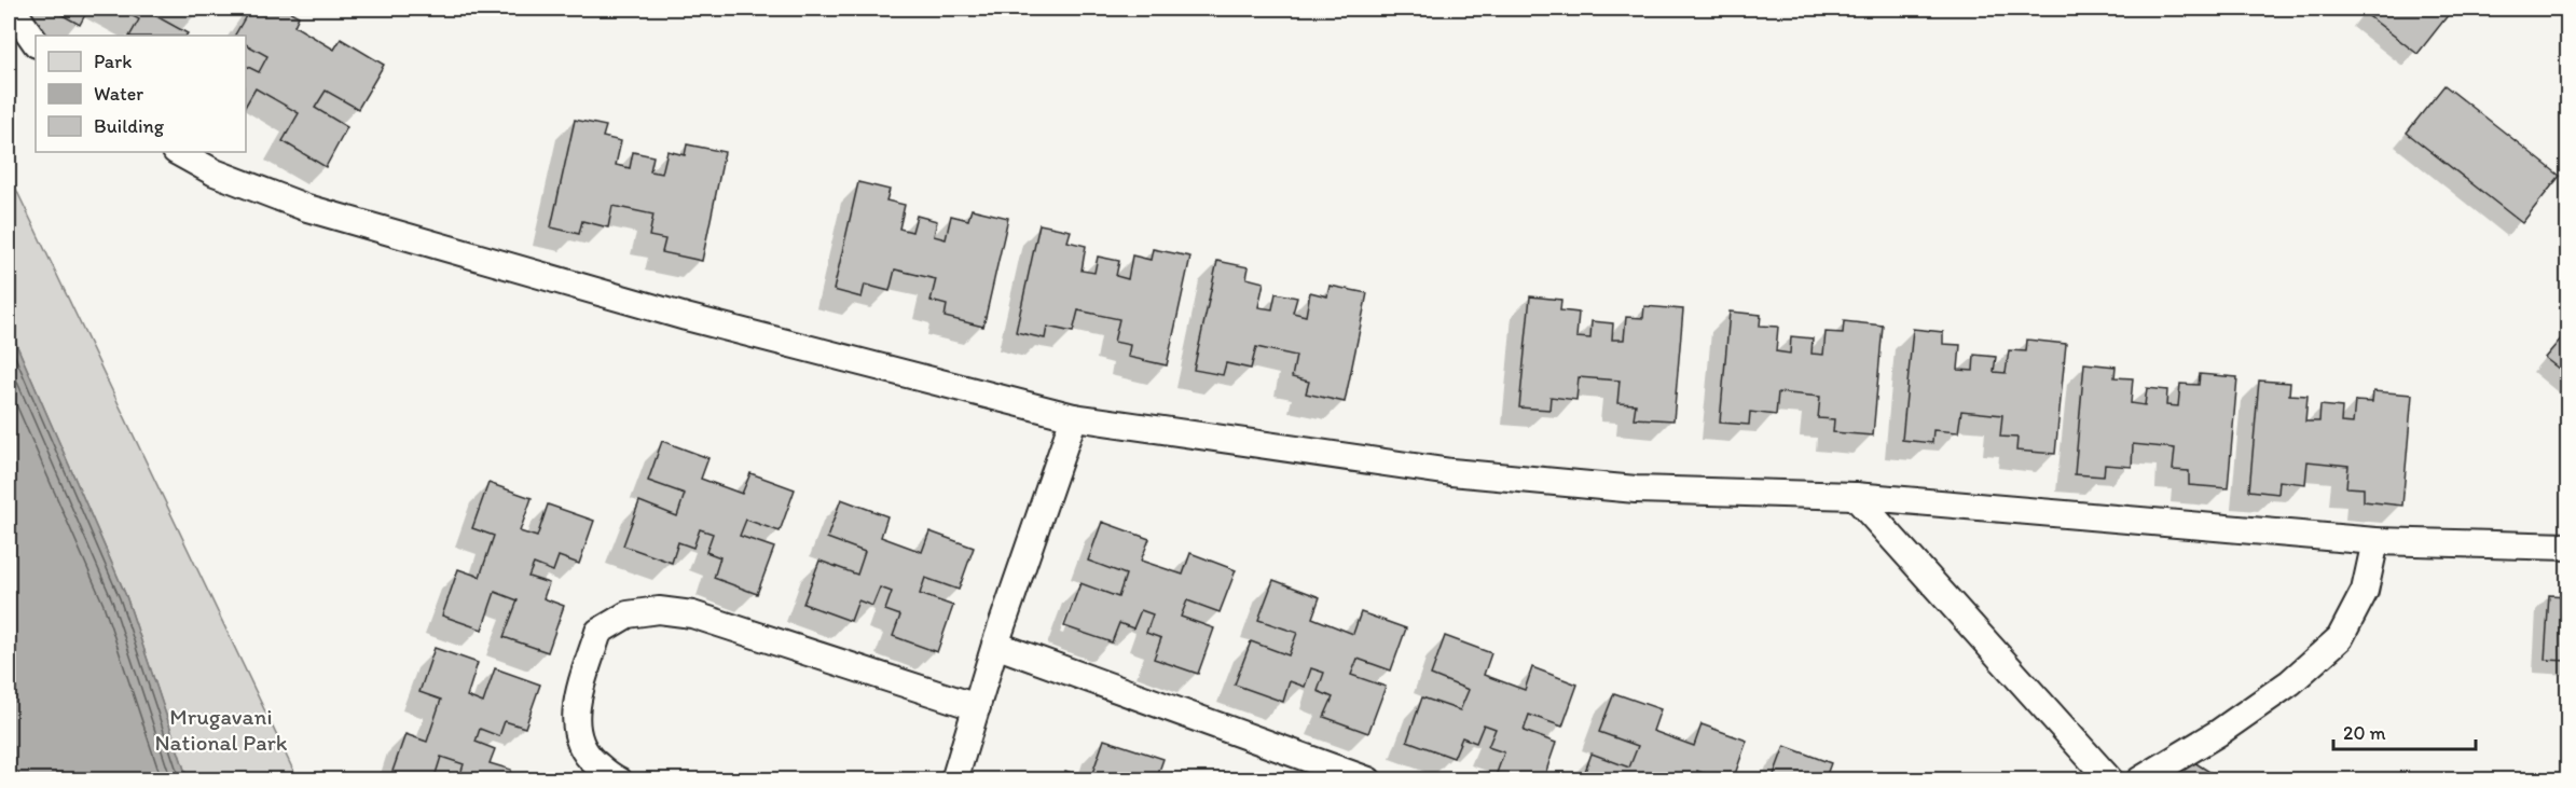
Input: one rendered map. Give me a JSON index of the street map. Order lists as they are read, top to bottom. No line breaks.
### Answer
{"parks":["Mrugavani National Park"],"legend":["Park","Water","Building"],"scale_bar":"20 m"}
